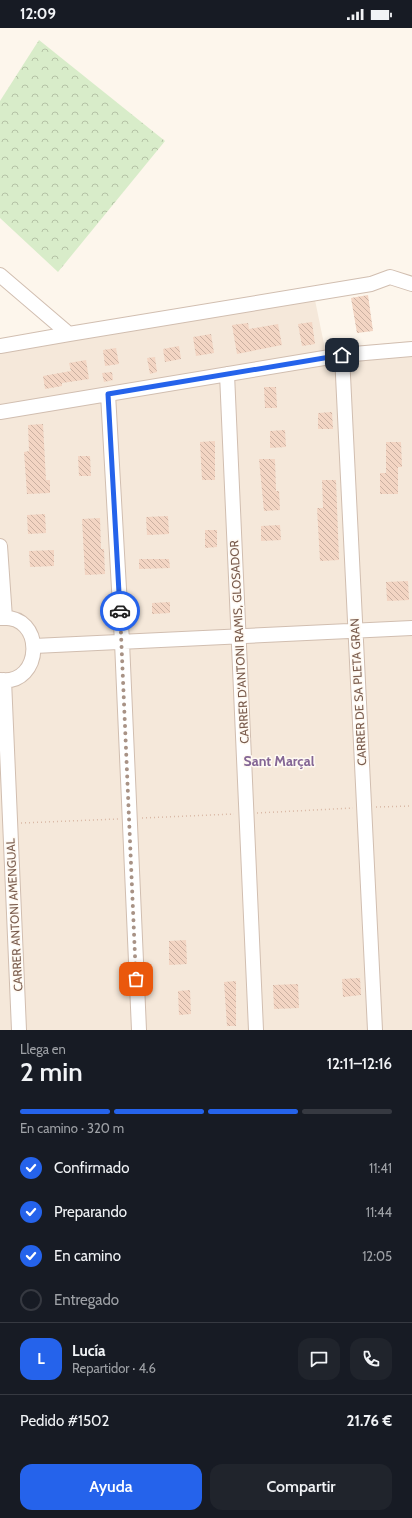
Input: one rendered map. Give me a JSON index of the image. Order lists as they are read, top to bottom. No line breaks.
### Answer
{"streets":{"street":["CARRER D'ANTONI RAMIS, GLOSADOR","CARRER DE SA PLETA GRAN","CARRER ANTONI AMENGUAL"]},"districts":["Sant Marçal"],"page":{"status":"12:09","heading":["2 min","Llega en","12:11–12:16"],"panel":["Lucía","Repartidor · 4.6","Pedido #1502","21.76 €"],"bar":"En camino · 320 m","list":[["Confirmado","11:41"],["Preparando","11:44"],["En camino","12:05"],"Entregado"],"round":"L","buttons":["Ayuda","Compartir"]}}
